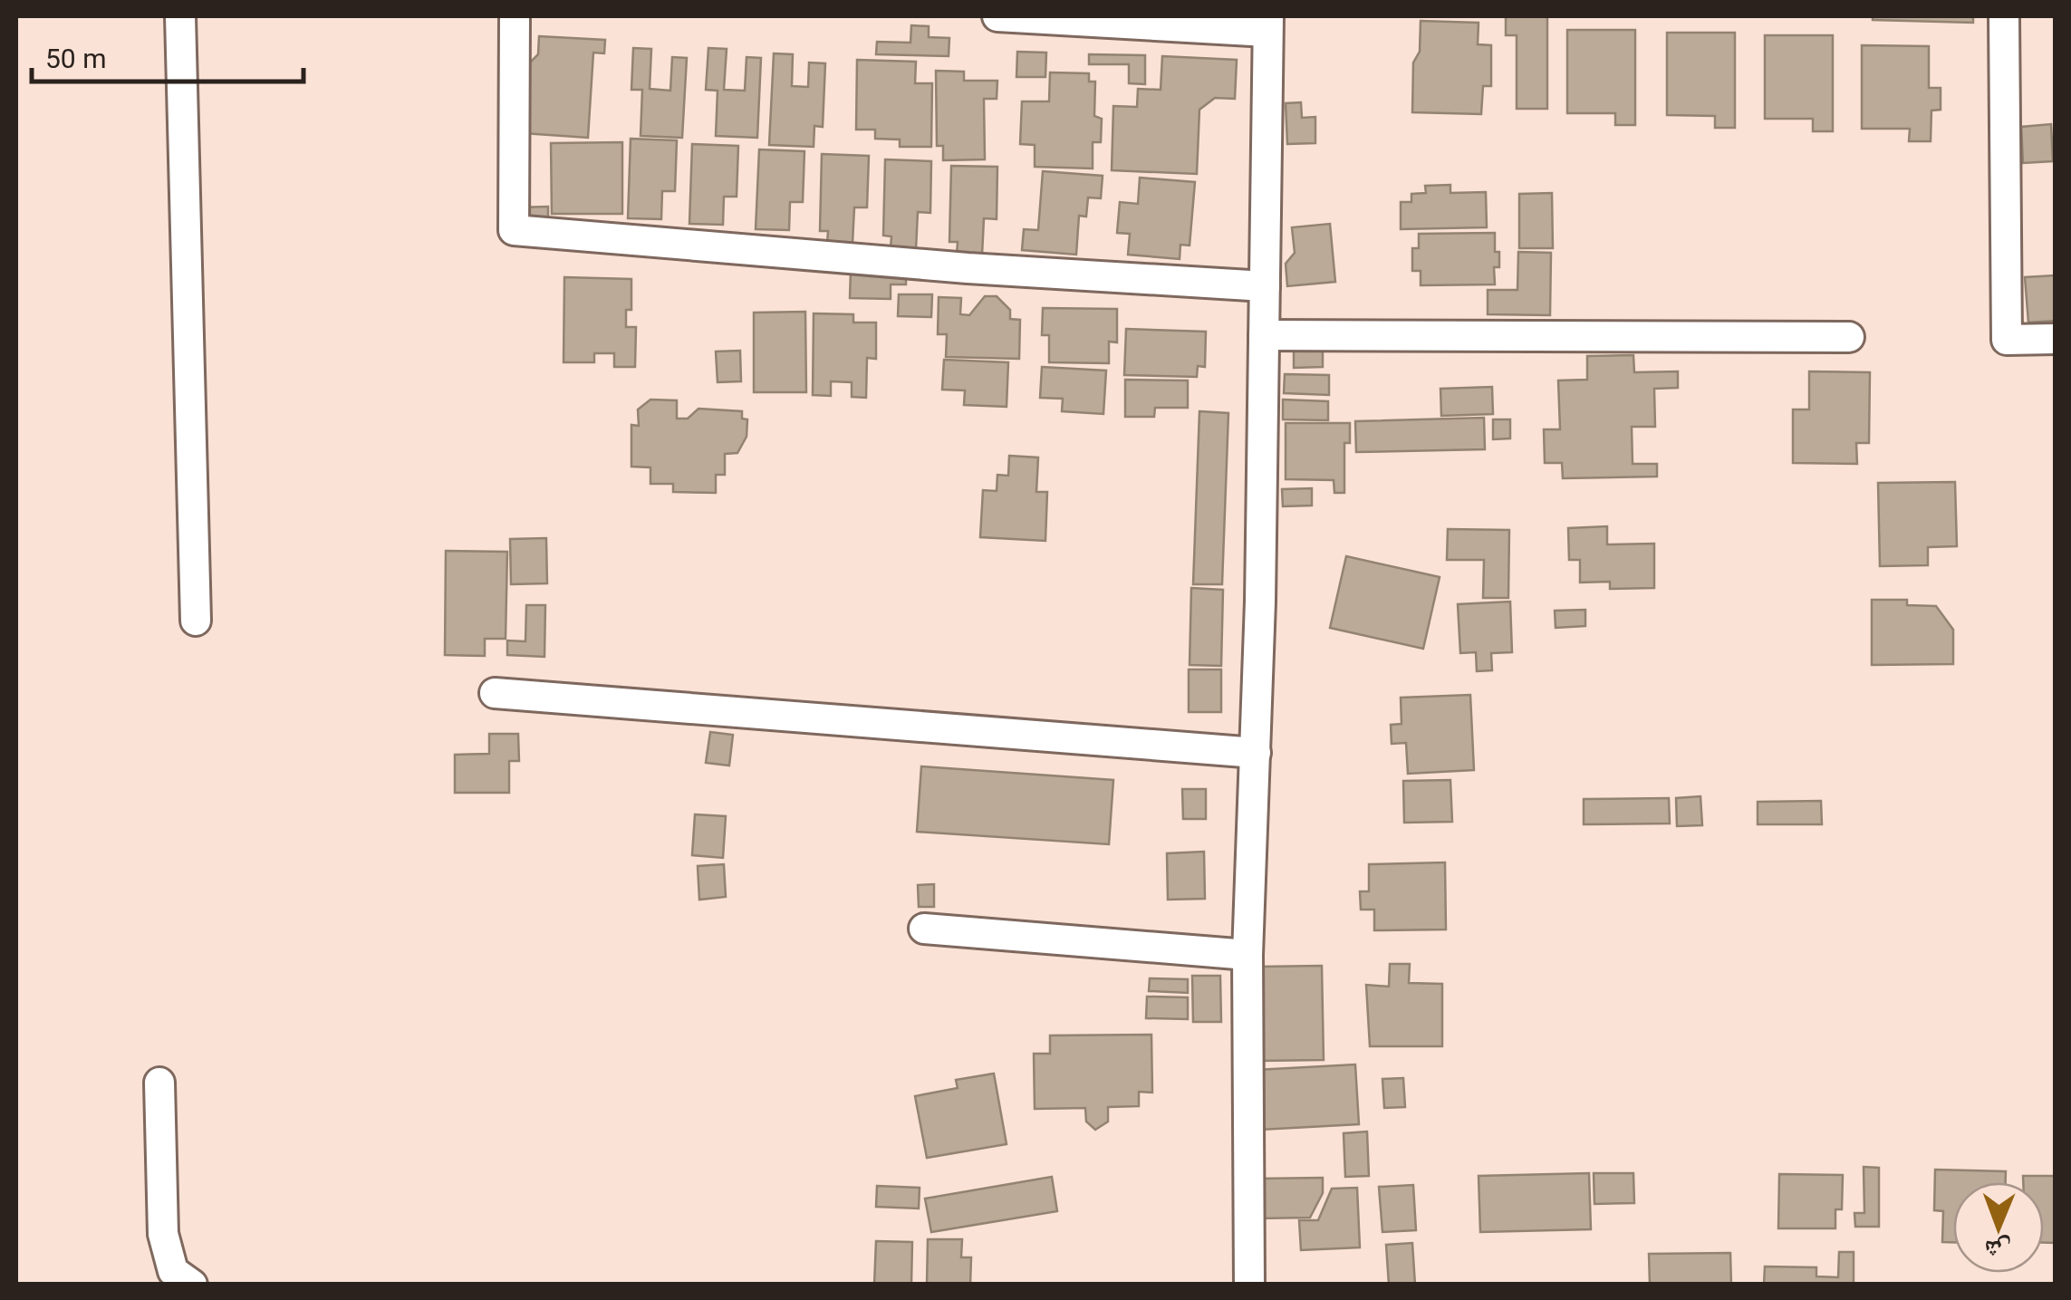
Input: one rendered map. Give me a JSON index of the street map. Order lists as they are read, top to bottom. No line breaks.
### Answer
{"scale_bar":"50 m","north":"bottom"}
